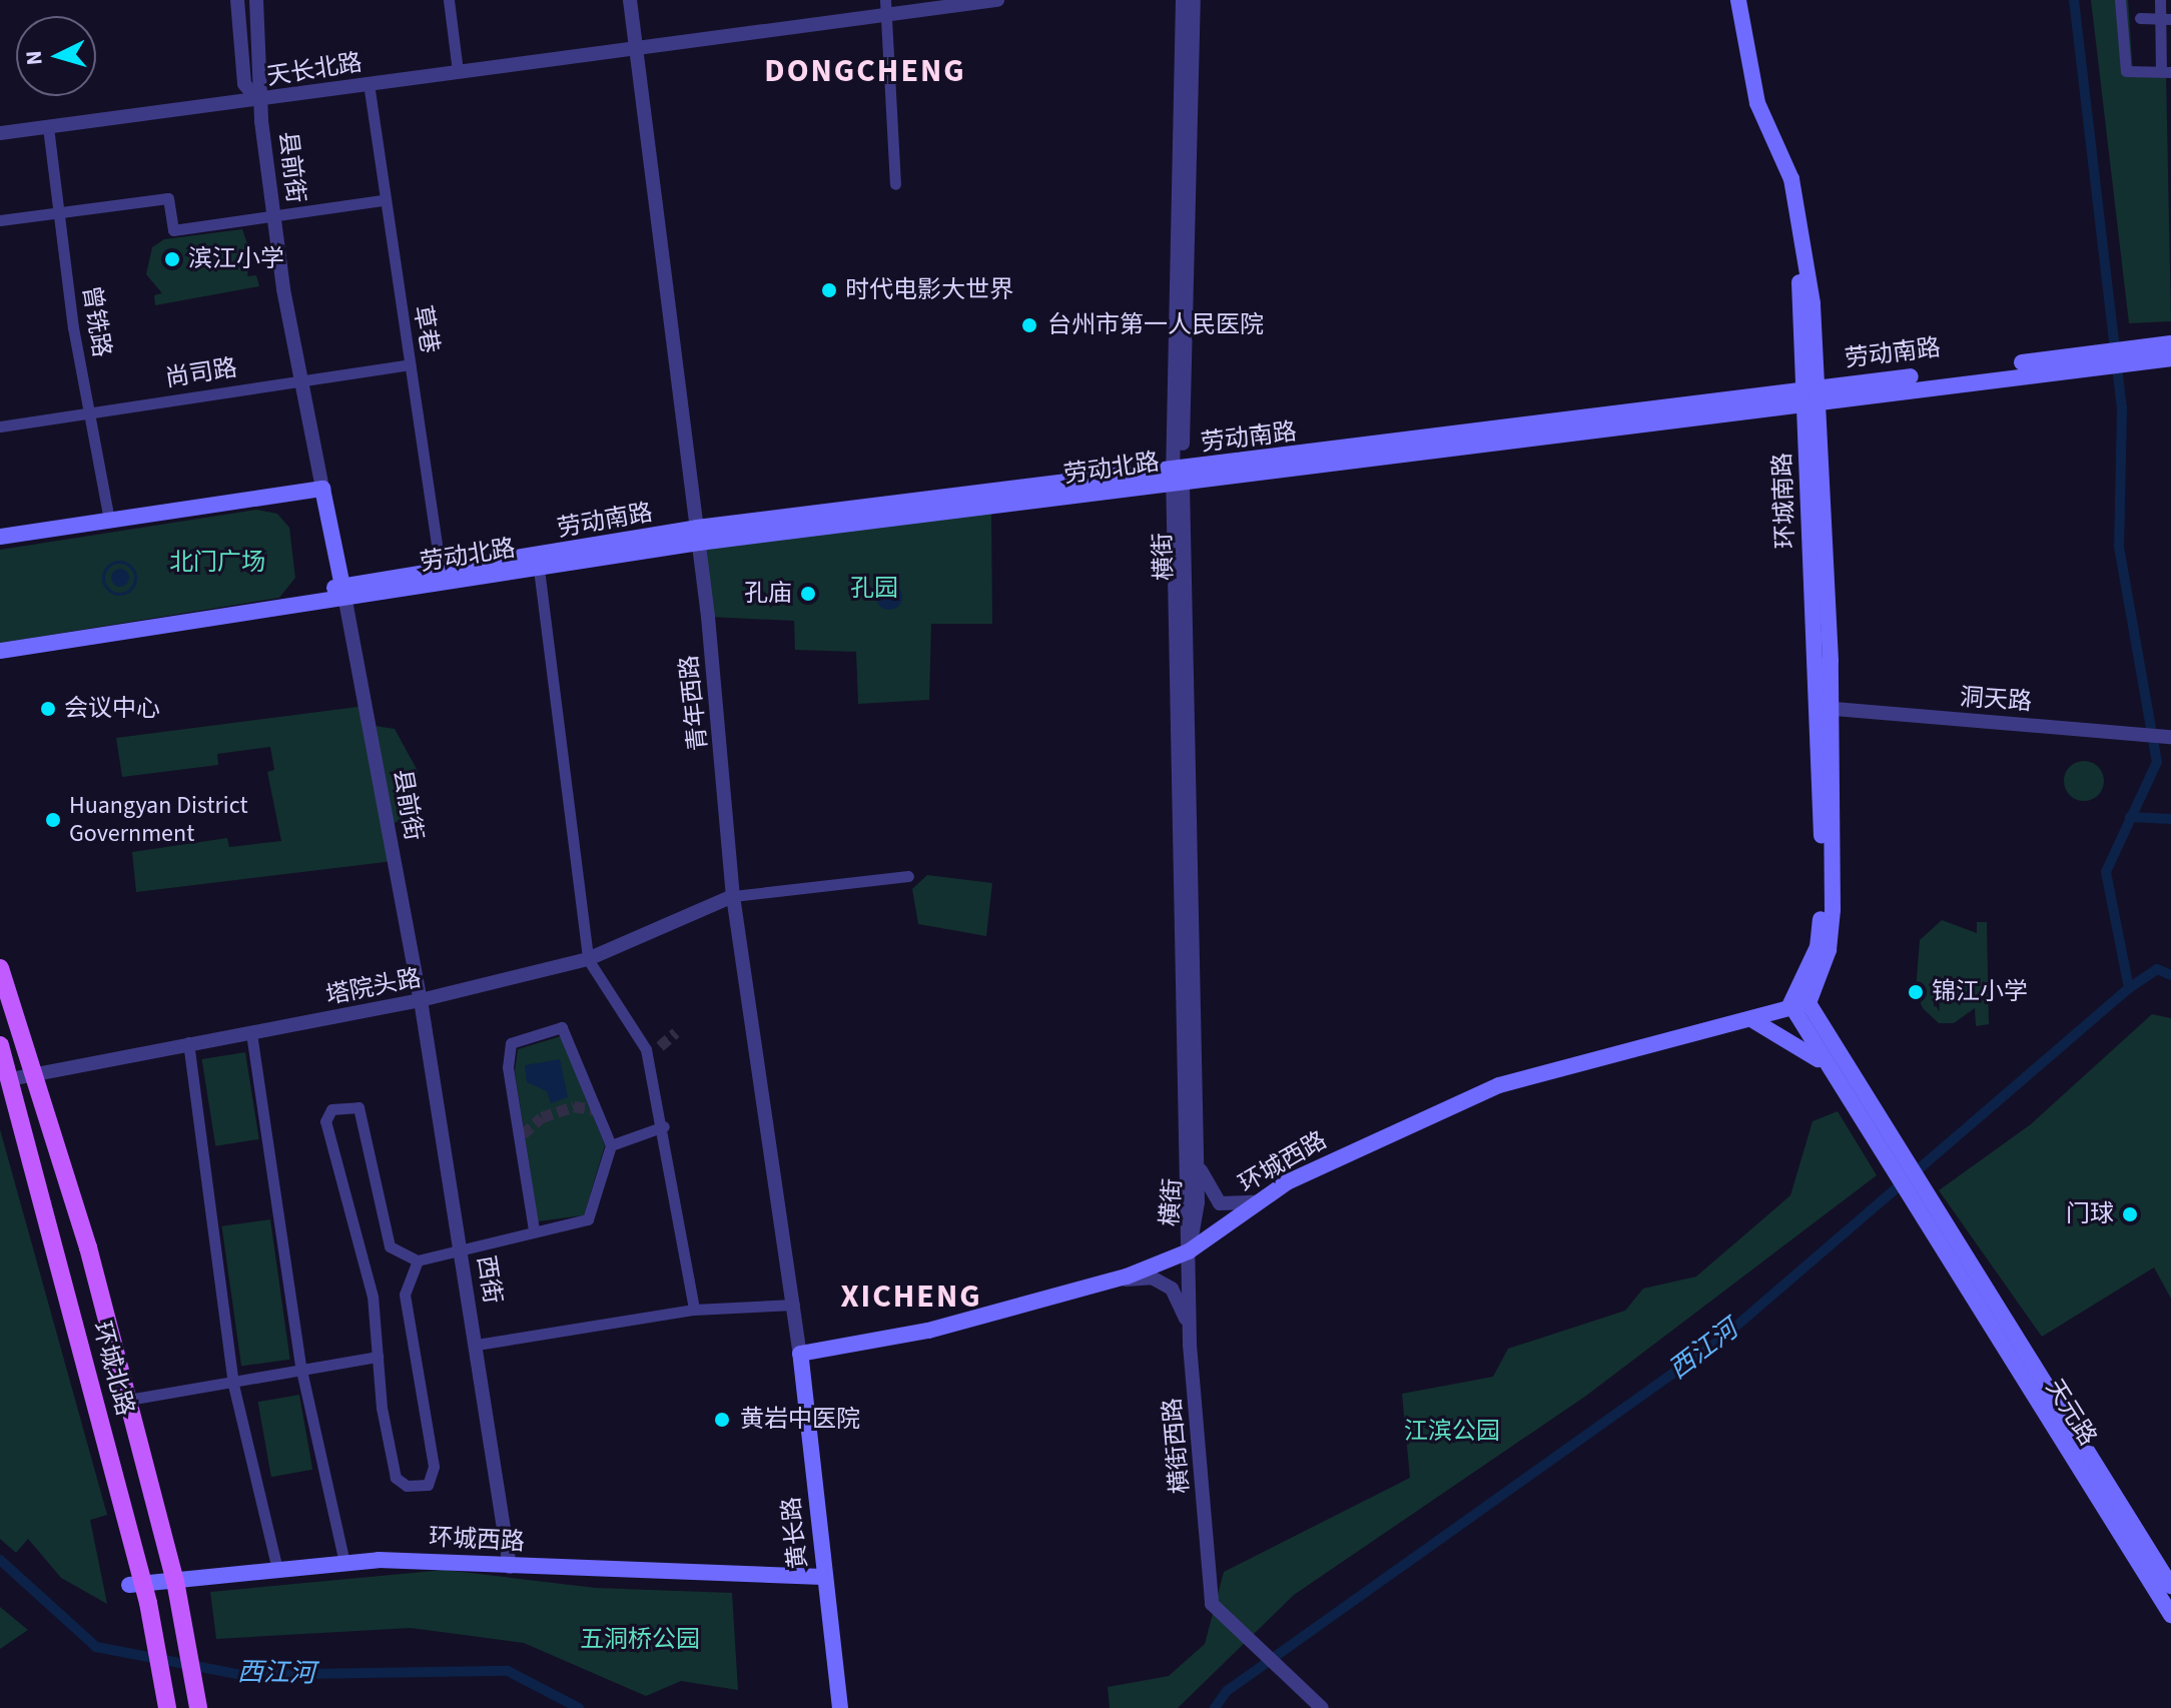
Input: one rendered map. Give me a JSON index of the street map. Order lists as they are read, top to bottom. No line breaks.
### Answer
{"streets":{"main road":["县前街","劳动南路","劳动北路","环城南路","环城西路","环城北路","天元路","黄长路"],"street":["天长北路","曾铣路","草巷","尚司路","横街","洞天路","青年西路","塔院头路","西街","横街西路"]},"crossings":[["天长北路","县前街"],["天长北路","曾铣路"],["天长北路","草巷"],["天长北路","青年西路"],["县前街","尚司路"],["县前街","劳动北路"],["县前街","塔院头路"],["县前街","西街"],["曾铣路","尚司路"],["草巷","劳动南路"],["草巷","尚司路"],["草巷","劳动北路"],["劳动南路","劳动北路"],["劳动南路","环城南路"],["劳动南路","横街"],["劳动南路","青年西路"],["劳动北路","横街"],["劳动北路","青年西路"],["环城南路","洞天路"],["环城南路","环城西路"],["横街","环城西路"],["横街","横街西路"],["青年西路","塔院头路"],["青年西路","环城西路"],["青年西路","黄长路"],["塔院头路","西街"],["塔院头路","环城北路"],["环城西路","西街"],["环城西路","环城北路"],["环城西路","横街西路"],["环城西路","黄长路"]],"districts":["DONGCHENG","XICHENG"],"water":["西江河"],"parks":["北门广场","孔园","江滨公园","五洞桥公园"],"places":["滨江小学","时代电影大世界","台州市第一人民医院","孔庙","会议中心","Huangyan District Government","锦江小学","门球","黄岩中医院"],"north":"left"}
